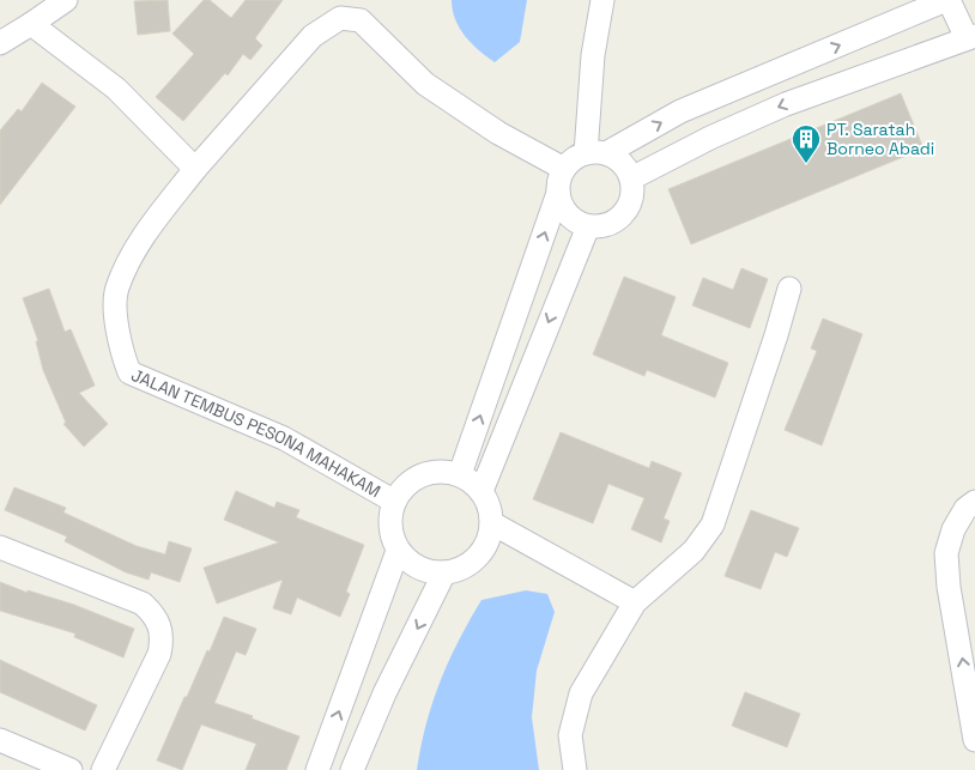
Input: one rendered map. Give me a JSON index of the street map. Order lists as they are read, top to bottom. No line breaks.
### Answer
{"streets":{"street":["JALAN TEMBUS PESONA MAHAKAM"]},"places":{"building":["PT. Saratah Borneo Abadi"]}}
